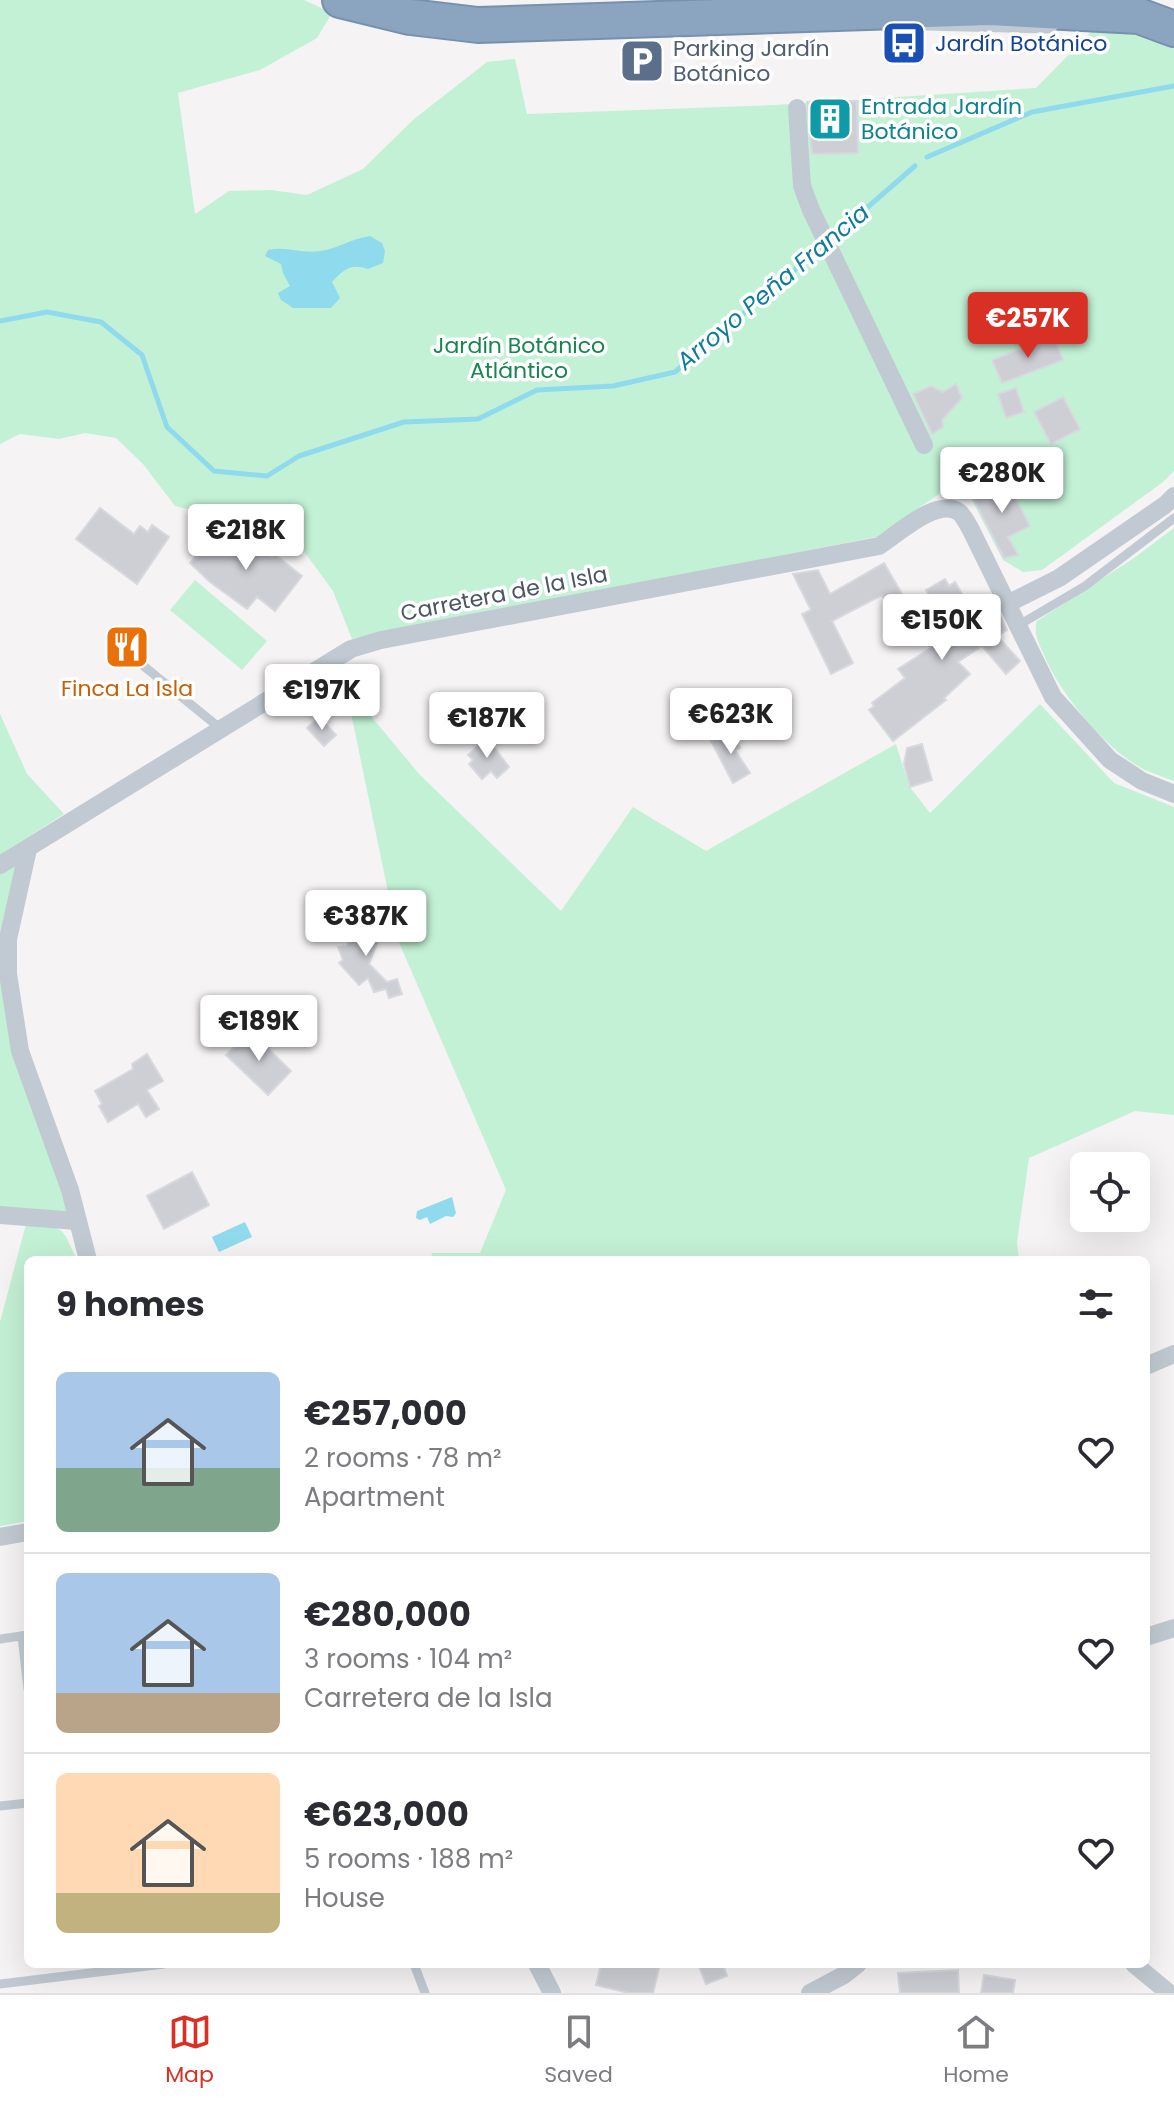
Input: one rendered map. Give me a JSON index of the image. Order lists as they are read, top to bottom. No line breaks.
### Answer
{"streets":{"street":["Carretera de la Isla"]},"water":["Arroyo Peña Francia"],"parks":["Jardín Botánico Atlántico"],"places":{"bus stop":["Jardín Botánico"],"parking":["Parking Jardín Botánico"],"building":["Entrada Jardín Botánico"],"restaurant":["Finca La Isla"]},"page":{"price":["€257K","€280K","€218K","€150K","€197K","€623K","€187K","€387K","€189K"],"heading":"9 homes","list":[{"name":"€257,000","note":"2 rooms · 78 m² · Apartment"},{"name":"€280,000","note":"3 rooms · 104 m² · Carretera de la Isla"},{"name":"€623,000","note":"5 rooms · 188 m² · House"}],"tabs":["Map","Saved","Home"]}}
